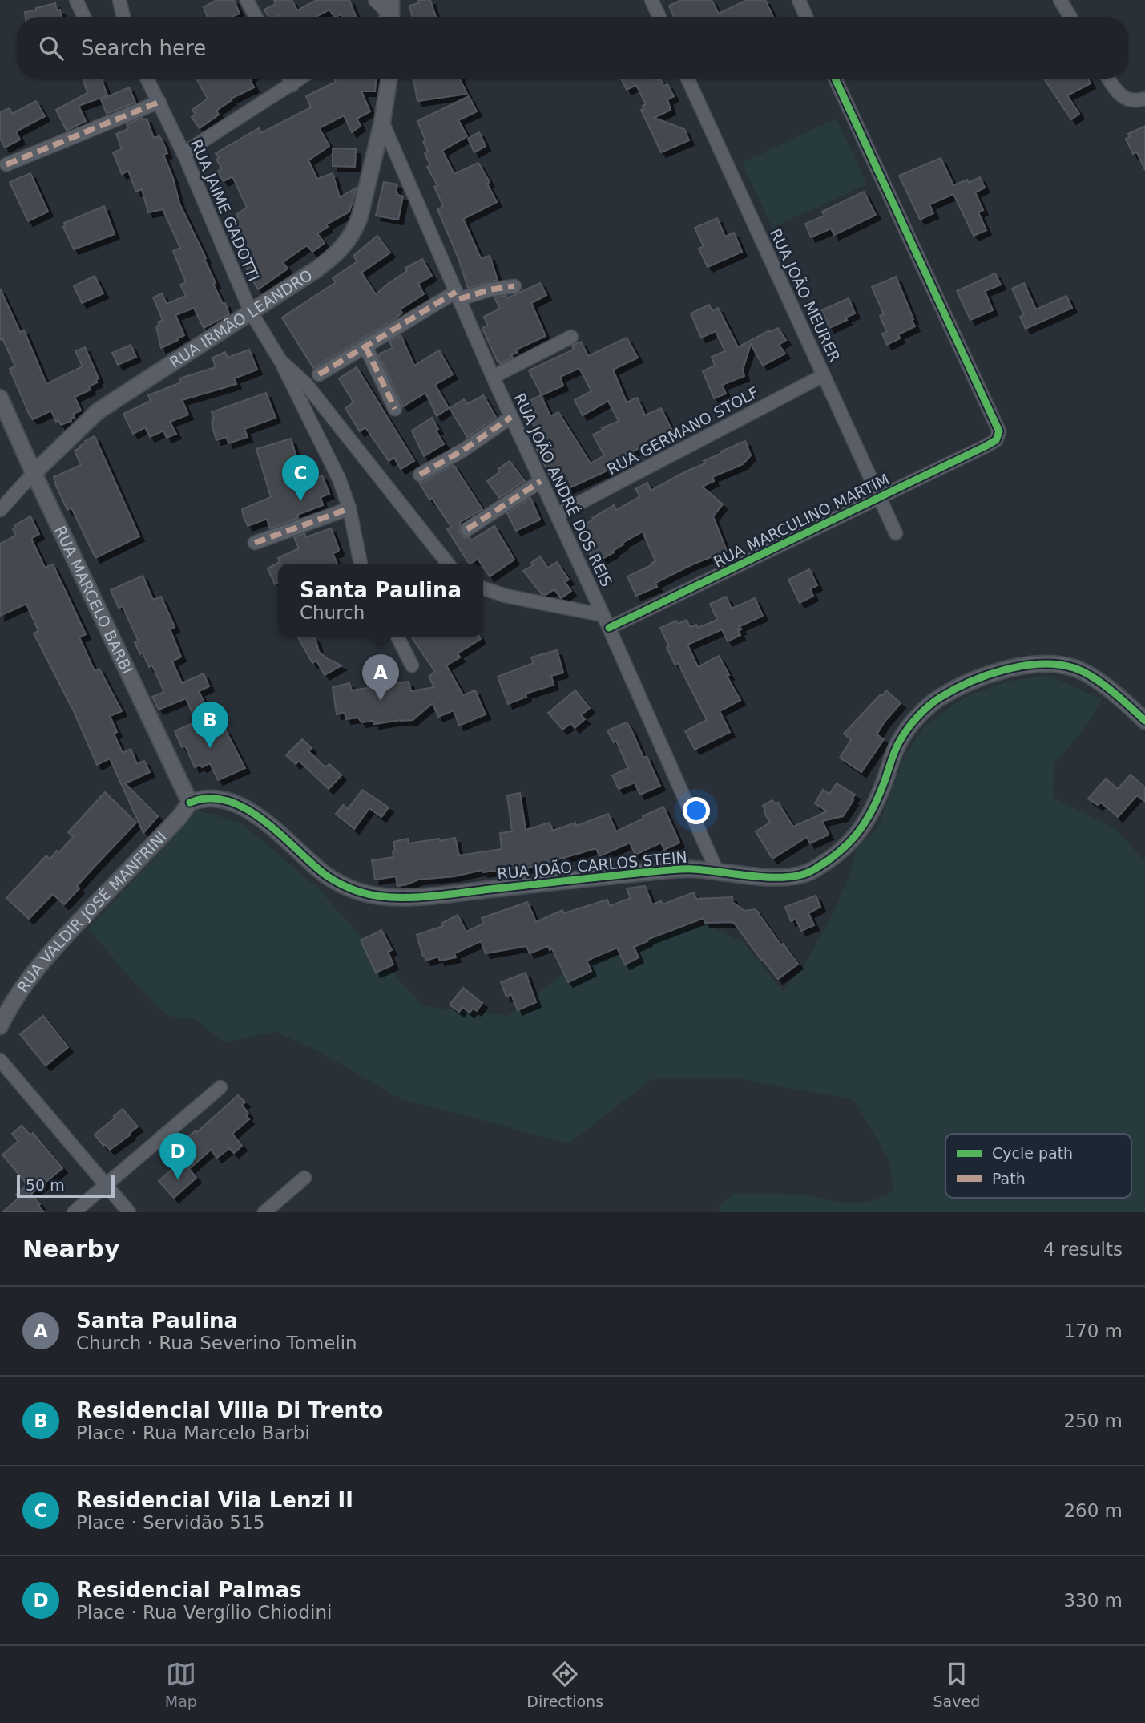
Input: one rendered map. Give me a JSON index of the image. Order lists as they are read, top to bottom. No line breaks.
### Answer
{"streets":{"street":["RUA JAIME GADOTTI","RUA JOÃO MEURER","RUA IRMÃO LEANDRO","RUA GERMANO STOLF","RUA JOÃO ANDRÉ DOS REIS","RUA MARCULINO MARTIM","RUA MARCELO BARBI","RUA JOÃO CARLOS STEIN","RUA VALDIR JOSÉ MANFRINI"]},"crossings":[["RUA JAIME GADOTTI","RUA IRMÃO LEANDRO"],["RUA JOÃO MEURER","RUA GERMANO STOLF"],["RUA JOÃO MEURER","RUA MARCULINO MARTIM"],["RUA IRMÃO LEANDRO","RUA JOÃO ANDRÉ DOS REIS"],["RUA IRMÃO LEANDRO","RUA MARCELO BARBI"],["RUA GERMANO STOLF","RUA JOÃO ANDRÉ DOS REIS"],["RUA JOÃO ANDRÉ DOS REIS","RUA MARCULINO MARTIM"],["RUA JOÃO ANDRÉ DOS REIS","RUA JOÃO CARLOS STEIN"],["RUA MARCELO BARBI","RUA JOÃO CARLOS STEIN"],["RUA MARCELO BARBI","RUA VALDIR JOSÉ MANFRINI"],["RUA JOÃO CARLOS STEIN","RUA VALDIR JOSÉ MANFRINI"]],"legend":["Cycle path","Path"],"scale_bar":"50 m","page":{"search":"Search here","pins":["C","A","B","D"],"popup":["Santa Paulina","Church"],"scale":"50 m","heading":["Nearby","4 results"],"list":[{"mark":"A","name":"Santa Paulina","note":"Church · Rua Severino Tomelin","value":"170 m"},{"mark":"B","name":"Residencial Villa Di Trento","note":"Place · Rua Marcelo Barbi","value":"250 m"},{"mark":"C","name":"Residencial Vila Lenzi II","note":"Place · Servidão 515","value":"260 m"},{"mark":"D","name":"Residencial Palmas","note":"Place · Rua Vergílio Chiodini","value":"330 m"}],"nav":["Map","Directions","Saved"]}}
